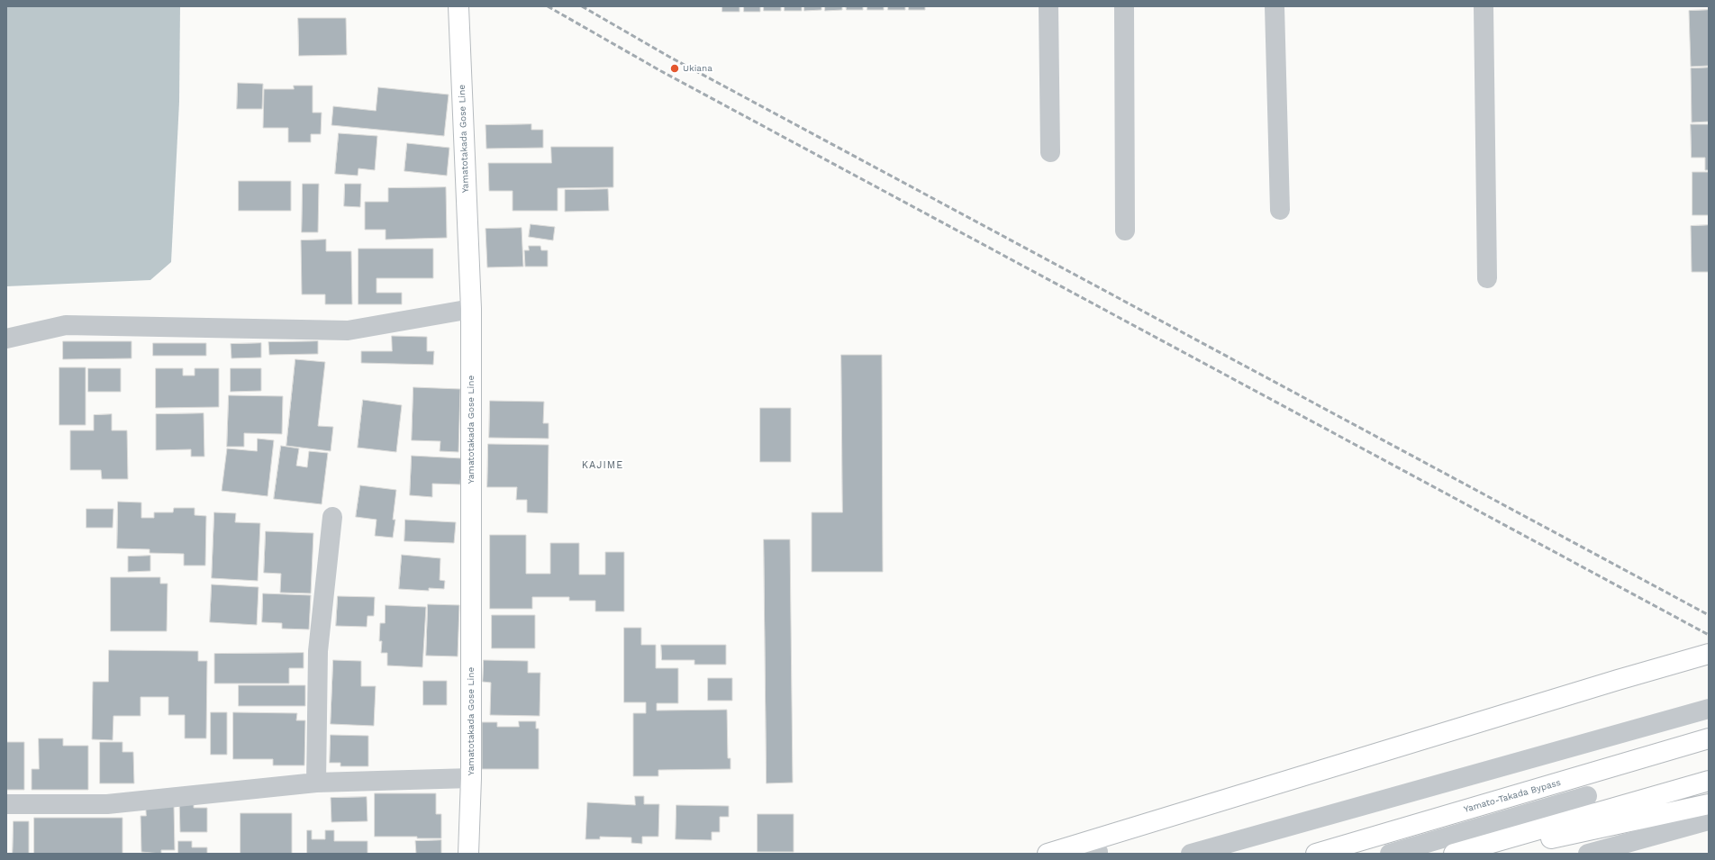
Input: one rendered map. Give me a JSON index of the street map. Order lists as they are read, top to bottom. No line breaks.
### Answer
{"streets":{"main road":["Yamatotakada Gose Line","Yamato-Takada Bypass"]},"districts":["KAJIME"],"places":["Ukiana"]}
